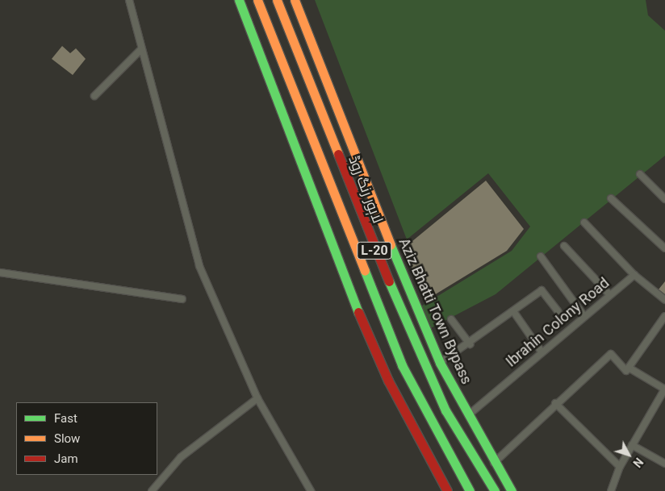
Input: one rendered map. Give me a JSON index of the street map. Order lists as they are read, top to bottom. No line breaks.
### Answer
{"streets":{"main road":["لاہور رنگ روڈ","L-20","Aziz Bhatti Town Bypass"],"street":["Ibrahin Colony Road"]},"crossings":[["Aziz Bhatti Town Bypass","Ibrahin Colony Road"]],"legend":["Fast","Slow","Jam"],"north":"bottom right"}
